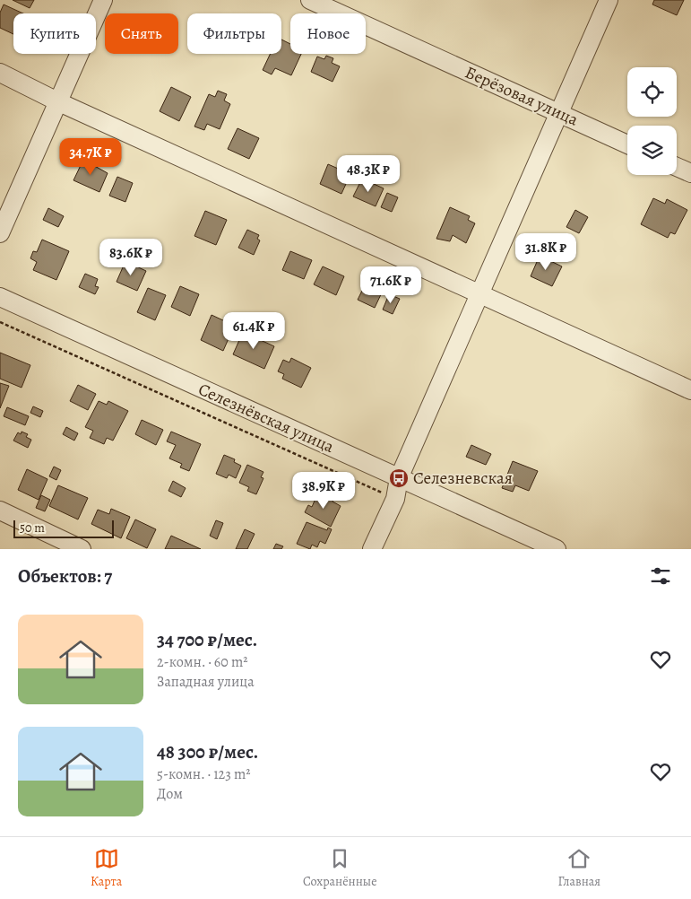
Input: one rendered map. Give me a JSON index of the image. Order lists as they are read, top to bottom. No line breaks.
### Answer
{"streets":{"street":["Берёзовая улица","Селезнёвская улица"]},"places":{"bus stop":["Селезневская"]},"scale_bar":"50 m","page":{"chip":["Купить","Снять","Фильтры","Новое"],"price":["34.7K ₽","48.3K ₽","31.8K ₽","83.6K ₽","71.6K ₽","61.4K ₽","38.9K ₽"],"scale":"50 m","heading":"Объектов: 7","list":[{"name":"34 700 ₽/мес.","note":"2-комн. · 60 m² · Западная улица"},{"name":"48 300 ₽/мес.","note":"5-комн. · 123 m² · Дом"}],"tabs":["Карта","Сохранённые","Главная"]}}
